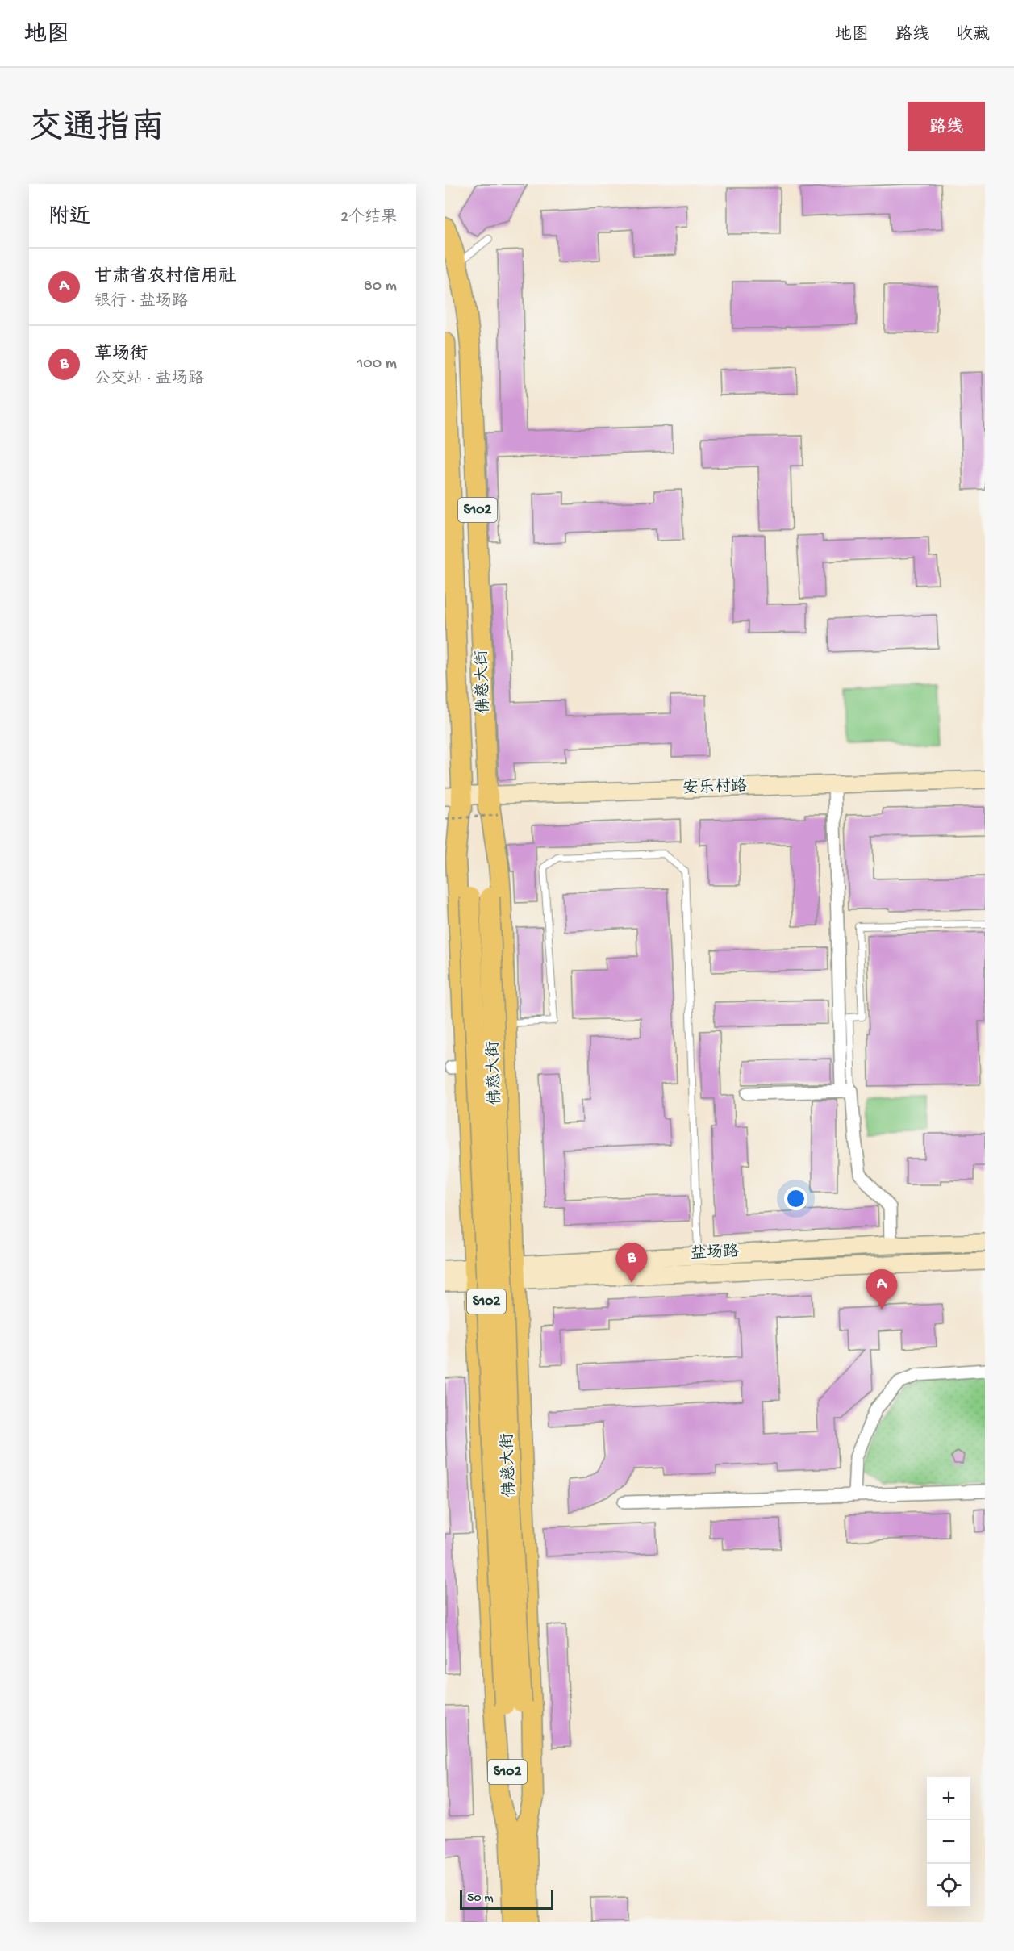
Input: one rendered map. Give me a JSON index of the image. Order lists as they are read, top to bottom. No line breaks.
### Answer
{"streets":{"main road":["S102","佛慈大街","安乐村路","盐场路"]},"crossings":[["佛慈大街","安乐村路"]],"scale_bar":"50 m","page":{"header":"地图","nav":["地图","路线","收藏"],"title":"交通指南","buttons":"路线","heading":["附近","2个结果"],"list":[{"mark":"A","name":"甘肃省农村信用社","note":"银行 · 盐场路","value":"80 m"},{"mark":"B","name":"草场街","note":"公交站 · 盐场路","value":"100 m"}],"pins":["B","A"],"map_buttons":["+","−"],"scale":"50 m"}}
